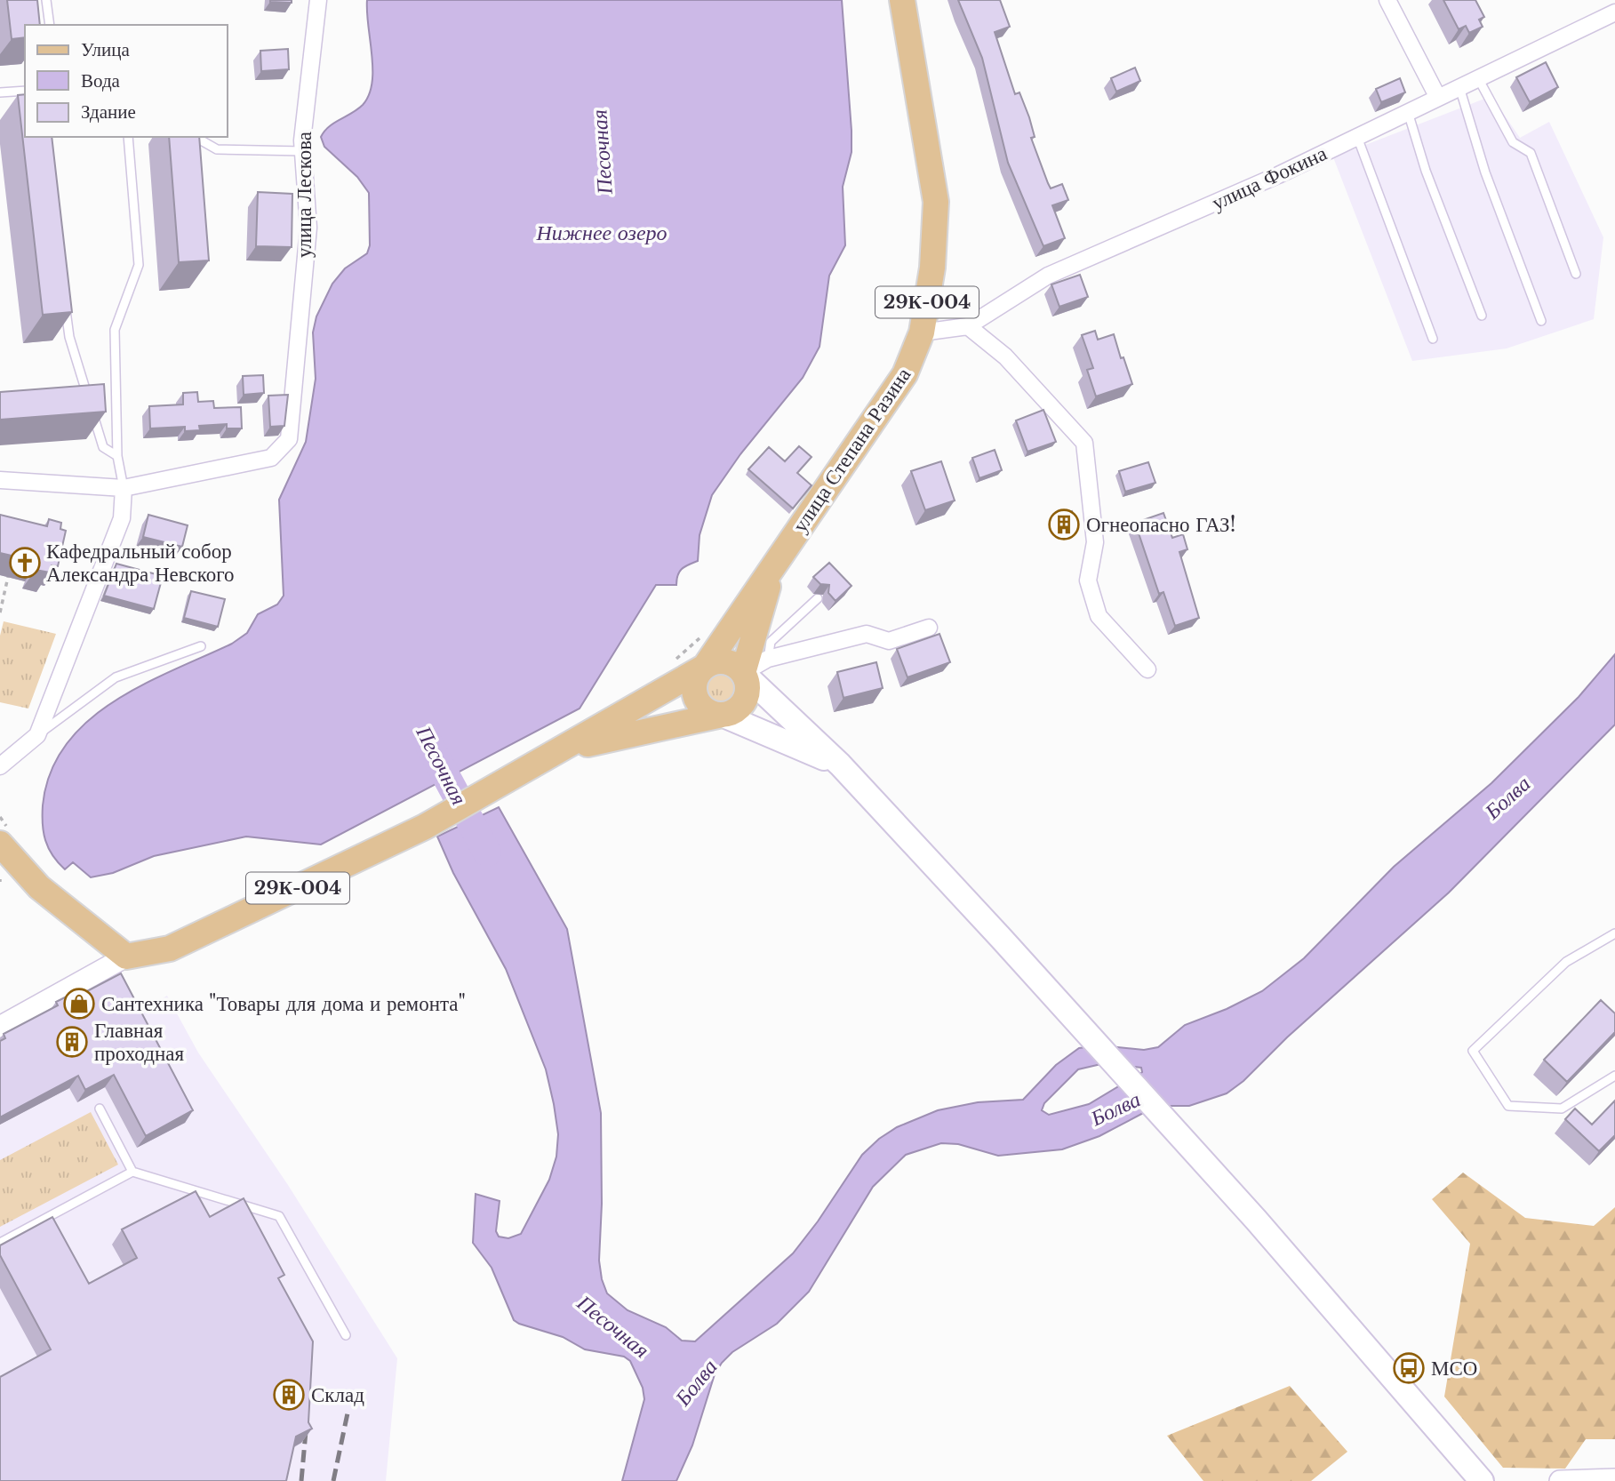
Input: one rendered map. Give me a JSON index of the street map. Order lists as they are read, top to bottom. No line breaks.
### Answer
{"streets":{"main road":["29К-004","улица Степана Разина"],"street":["улица Фокина","улица Лескова"]},"crossings":[["улица Фокина","улица Степана Разина"],["29К-004","улица Степана Разина"]],"water":["Песочная","Нижнее озеро","Болва"],"places":{"building":["Огнеопасно ГАЗ!","Главная проходная","Склад"],"church":["Кафедральный собор Александра Невского"],"shop":["Сантехника \"Товары для дома и ремонта\""],"bus stop":["МСО"]},"legend":["Улица","Вода","Здание"]}
